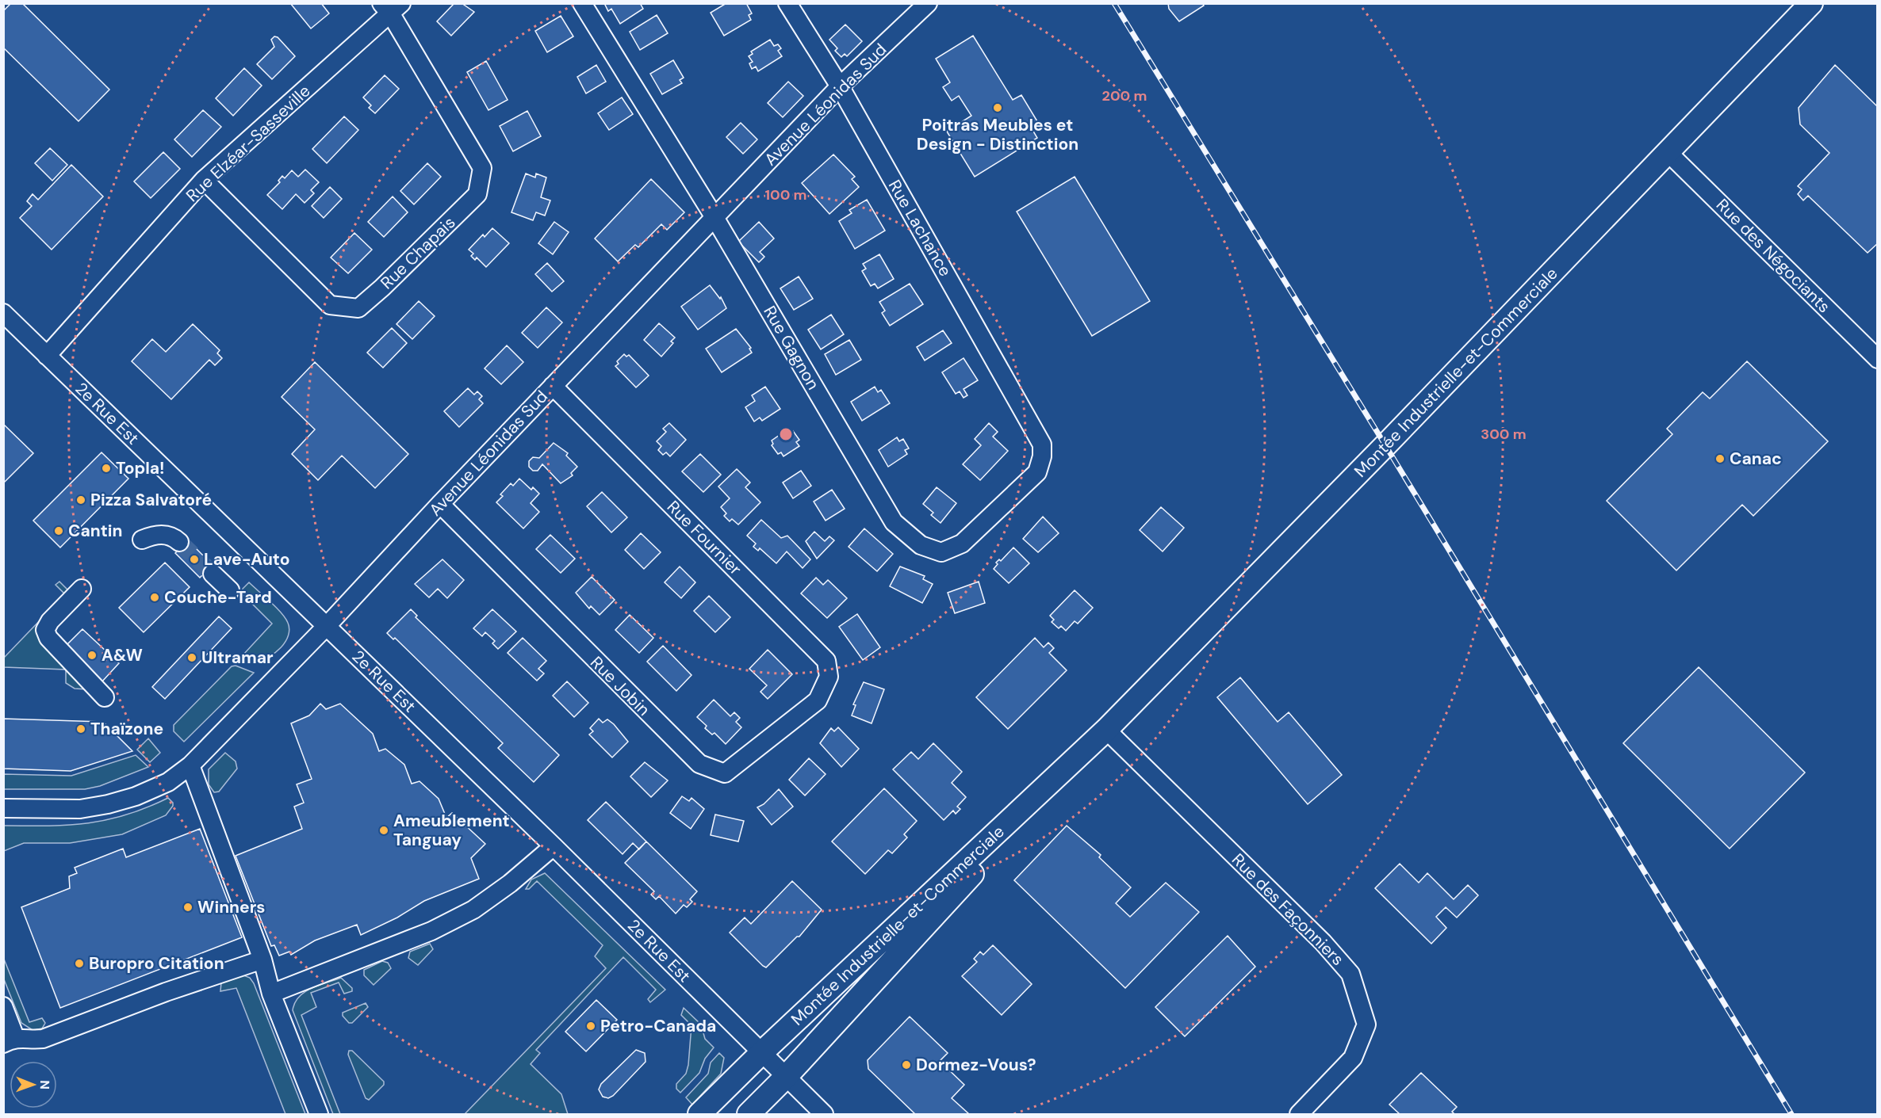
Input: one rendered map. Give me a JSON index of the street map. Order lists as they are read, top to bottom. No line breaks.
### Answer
{"streets":{"main road":["Montée Industrielle-et-Commerciale"],"street":["Avenue Léonidas Sud","Rue Elzéar-Sasseville","Rue Lachance","Rue Chapais","Rue des Négociants","Rue Gagnon","2e Rue Est","Rue Fournier","Rue Jobin","Rue des Façonniers"]},"crossings":[["Avenue Léonidas Sud","Rue Lachance"],["Avenue Léonidas Sud","Rue Gagnon"],["Avenue Léonidas Sud","2e Rue Est"],["Avenue Léonidas Sud","Rue Fournier"],["Avenue Léonidas Sud","Rue Jobin"],["Rue Elzéar-Sasseville","Rue Chapais"],["Rue Elzéar-Sasseville","2e Rue Est"],["Rue Lachance","Rue Gagnon"],["Rue des Négociants","Montée Industrielle-et-Commerciale"],["Montée Industrielle-et-Commerciale","2e Rue Est"],["Montée Industrielle-et-Commerciale","Rue des Façonniers"],["Rue Fournier","Rue Jobin"]],"places":["Poitras Meubles et Design - Distinction","Canac","Topla!","Pizza Salvatoré","Cantin","Lave-Auto","Couche-Tard","A&W","Ultramar","Thaïzone","Ameublement Tanguay","Winners","Buropro Citation","Petro-Canada","Dormez-Vous?"],"north":"right","rings":["200 m","100 m","300 m"]}
